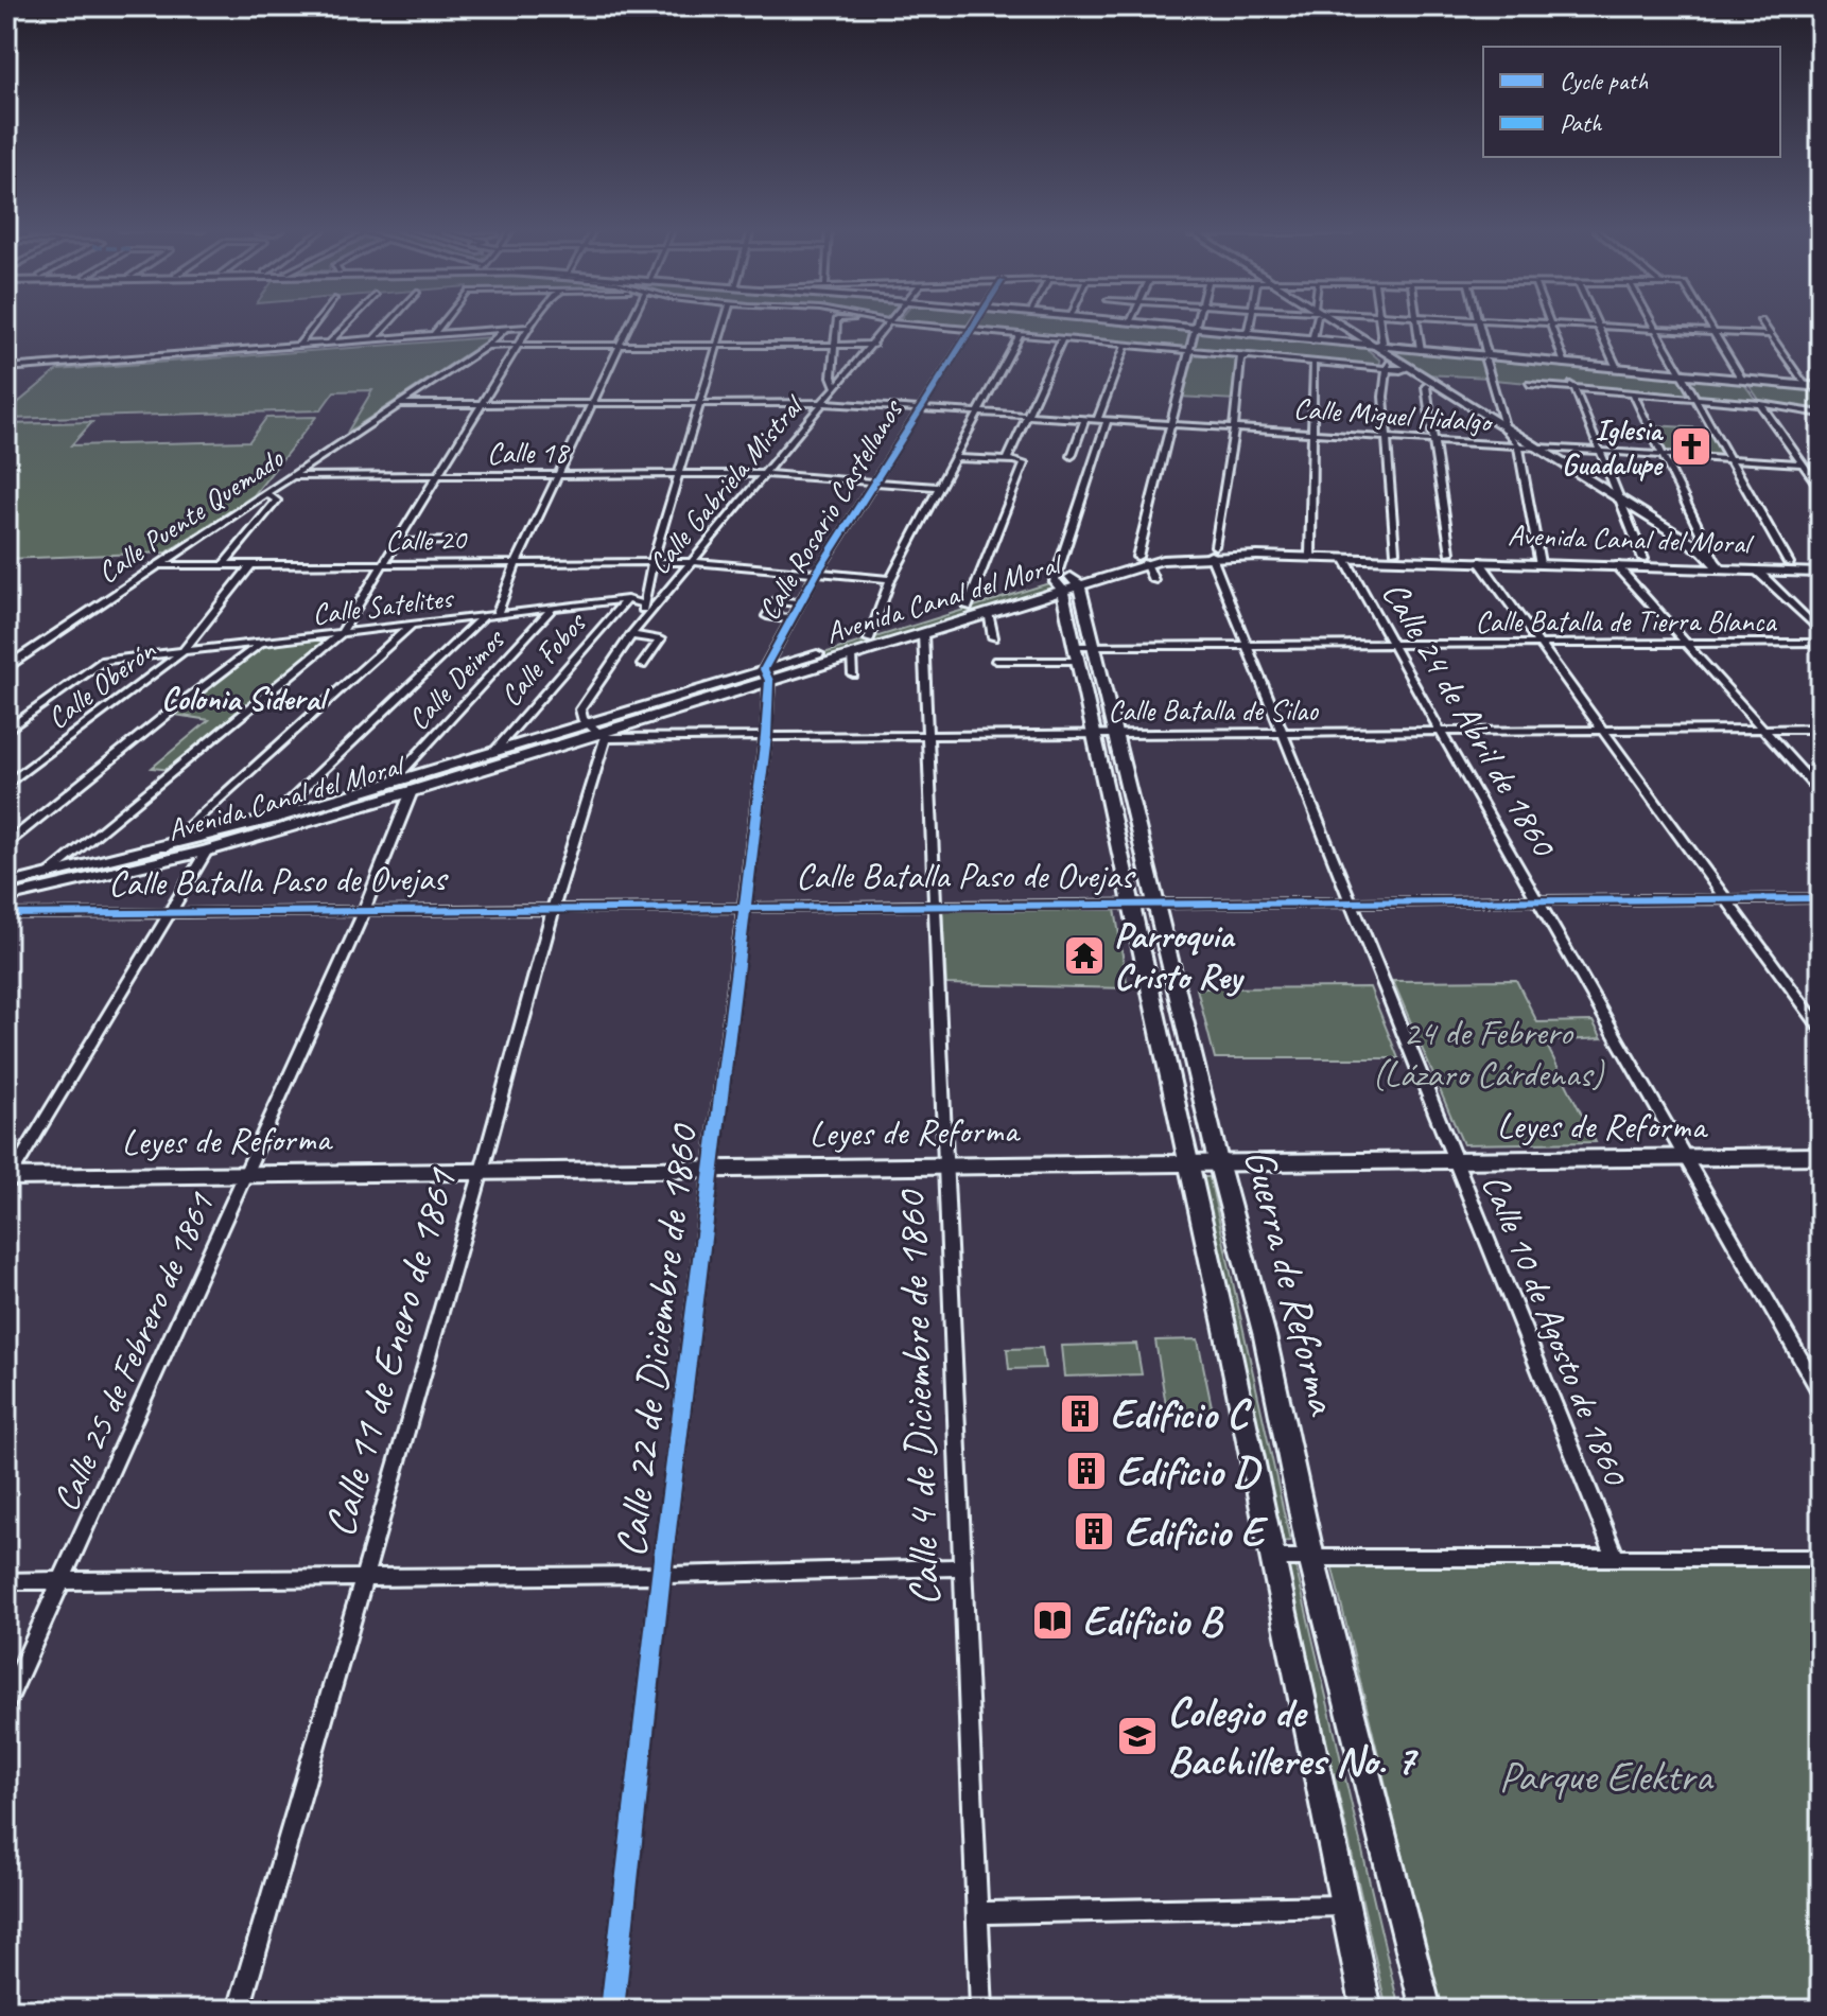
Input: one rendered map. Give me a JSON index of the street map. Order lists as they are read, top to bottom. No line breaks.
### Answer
{"streets":{"main road":["Avenida Canal del Moral","Leyes de Reforma","Guerra de Reforma"],"street":["Calle Miguel Hidalgo","Calle 18","Calle Gabriela Mistral","Calle Rosario Castellanos","Calle Puente Quemado","Calle 20","Calle Satelites","Calle Batalla de Tierra Blanca","Calle Fobos","Calle Deimos","Calle Oberón","Calle Batalla de Silao","Calle 24 de Abril de 1860","Calle Batalla Paso de Ovejas","Calle 10 de Agosto de 1860","Calle 22 de Diciembre de 1860","Calle 25 de Febrero de 1861","Calle 11 de Enero de 1861","Calle 4 de Diciembre de 1860"]},"crossings":[["Calle Miguel Hidalgo","Calle Gabriela Mistral"],["Calle Miguel Hidalgo","Calle Rosario Castellanos"],["Calle Miguel Hidalgo","Calle Puente Quemado"],["Calle 18","Calle Gabriela Mistral"],["Calle 18","Calle Rosario Castellanos"],["Calle 18","Calle Puente Quemado"],["Calle Gabriela Mistral","Avenida Canal del Moral"],["Calle Gabriela Mistral","Calle 20"],["Calle Gabriela Mistral","Calle Batalla de Silao"],["Calle Gabriela Mistral","Calle 11 de Enero de 1861"],["Calle Rosario Castellanos","Avenida Canal del Moral"],["Calle Rosario Castellanos","Calle 20"],["Calle Rosario Castellanos","Calle 22 de Diciembre de 1860"],["Calle Puente Quemado","Calle 20"],["Avenida Canal del Moral","Calle Fobos"],["Avenida Canal del Moral","Calle Deimos"],["Avenida Canal del Moral","Calle Batalla de Silao"],["Avenida Canal del Moral","Calle 24 de Abril de 1860"],["Avenida Canal del Moral","Guerra de Reforma"],["Avenida Canal del Moral","Calle 10 de Agosto de 1860"],["Avenida Canal del Moral","Calle 22 de Diciembre de 1860"],["Avenida Canal del Moral","Calle 25 de Febrero de 1861"],["Avenida Canal del Moral","Calle 11 de Enero de 1861"],["Avenida Canal del Moral","Calle 4 de Diciembre de 1860"],["Calle 20","Calle Oberón"],["Calle Satelites","Calle Fobos"],["Calle Satelites","Calle Deimos"],["Calle Satelites","Calle Oberón"],["Calle Batalla de Tierra Blanca","Calle 24 de Abril de 1860"],["Calle Batalla de Tierra Blanca","Guerra de Reforma"],["Calle Batalla de Tierra Blanca","Calle 10 de Agosto de 1860"],["Calle Batalla de Silao","Calle 24 de Abril de 1860"],["Calle Batalla de Silao","Guerra de Reforma"],["Calle Batalla de Silao","Calle 10 de Agosto de 1860"],["Calle Batalla de Silao","Calle 22 de Diciembre de 1860"],["Calle Batalla de Silao","Calle 11 de Enero de 1861"],["Calle Batalla de Silao","Calle 4 de Diciembre de 1860"],["Calle 24 de Abril de 1860","Calle Batalla Paso de Ovejas"],["Calle 24 de Abril de 1860","Leyes de Reforma"],["Calle Batalla Paso de Ovejas","Guerra de Reforma"],["Calle Batalla Paso de Ovejas","Calle 10 de Agosto de 1860"],["Calle Batalla Paso de Ovejas","Calle 22 de Diciembre de 1860"],["Calle Batalla Paso de Ovejas","Calle 25 de Febrero de 1861"],["Calle Batalla Paso de Ovejas","Calle 11 de Enero de 1861"],["Calle Batalla Paso de Ovejas","Calle 4 de Diciembre de 1860"],["Leyes de Reforma","Guerra de Reforma"],["Leyes de Reforma","Calle 10 de Agosto de 1860"],["Leyes de Reforma","Calle 22 de Diciembre de 1860"],["Leyes de Reforma","Calle 25 de Febrero de 1861"],["Leyes de Reforma","Calle 11 de Enero de 1861"],["Leyes de Reforma","Calle 4 de Diciembre de 1860"]],"districts":["Colonia Sideral"],"parks":["24 de Febrero (Lázaro Cárdenas)","Parque Elektra"],"places":{"church":["Iglesia Guadalupe"],"temple":["Parroquia Cristo Rey"],"building":["Edificio C","Edificio D","Edificio E"],"library":["Edificio B"],"school or university":["Colegio de Bachilleres No. 7"]},"legend":["Cycle path","Path"]}
